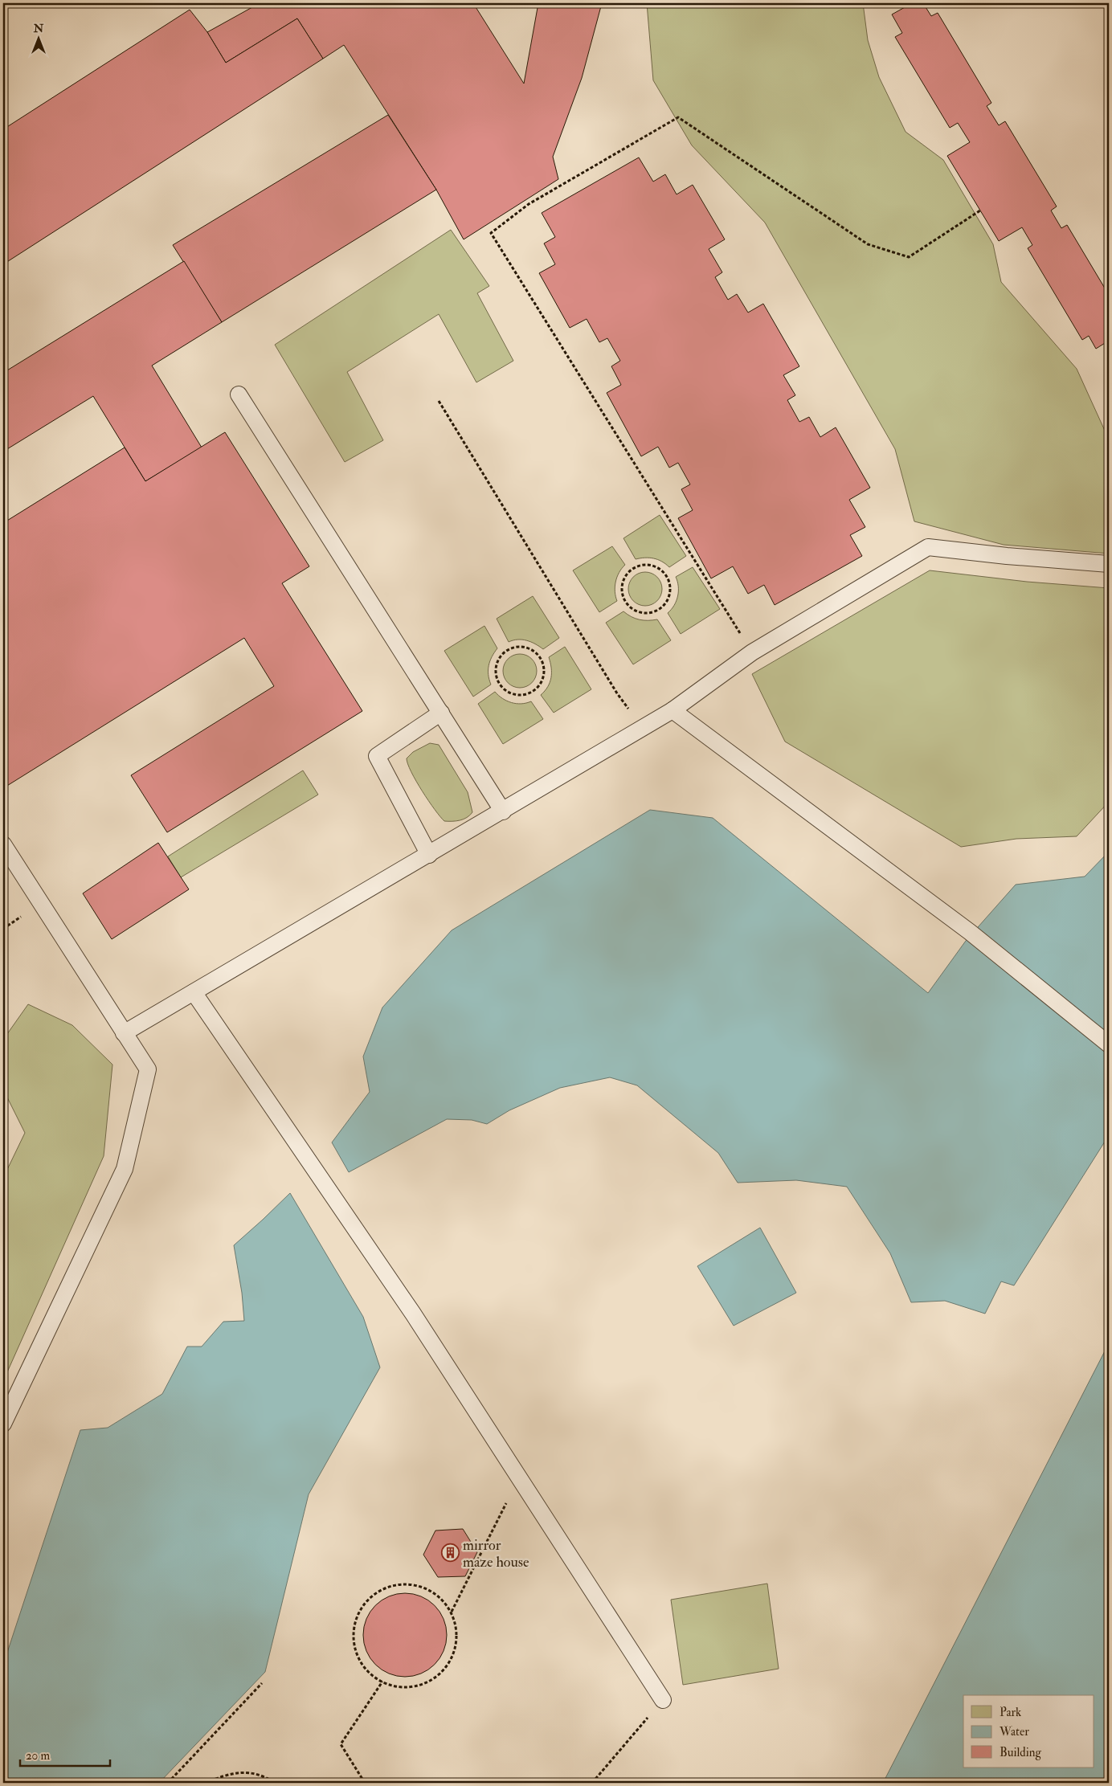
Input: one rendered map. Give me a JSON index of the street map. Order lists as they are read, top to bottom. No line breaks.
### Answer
{"places":{"building":["mirror maze house"]},"legend":["Park","Water","Building"],"scale_bar":"20 m","north":"top"}
